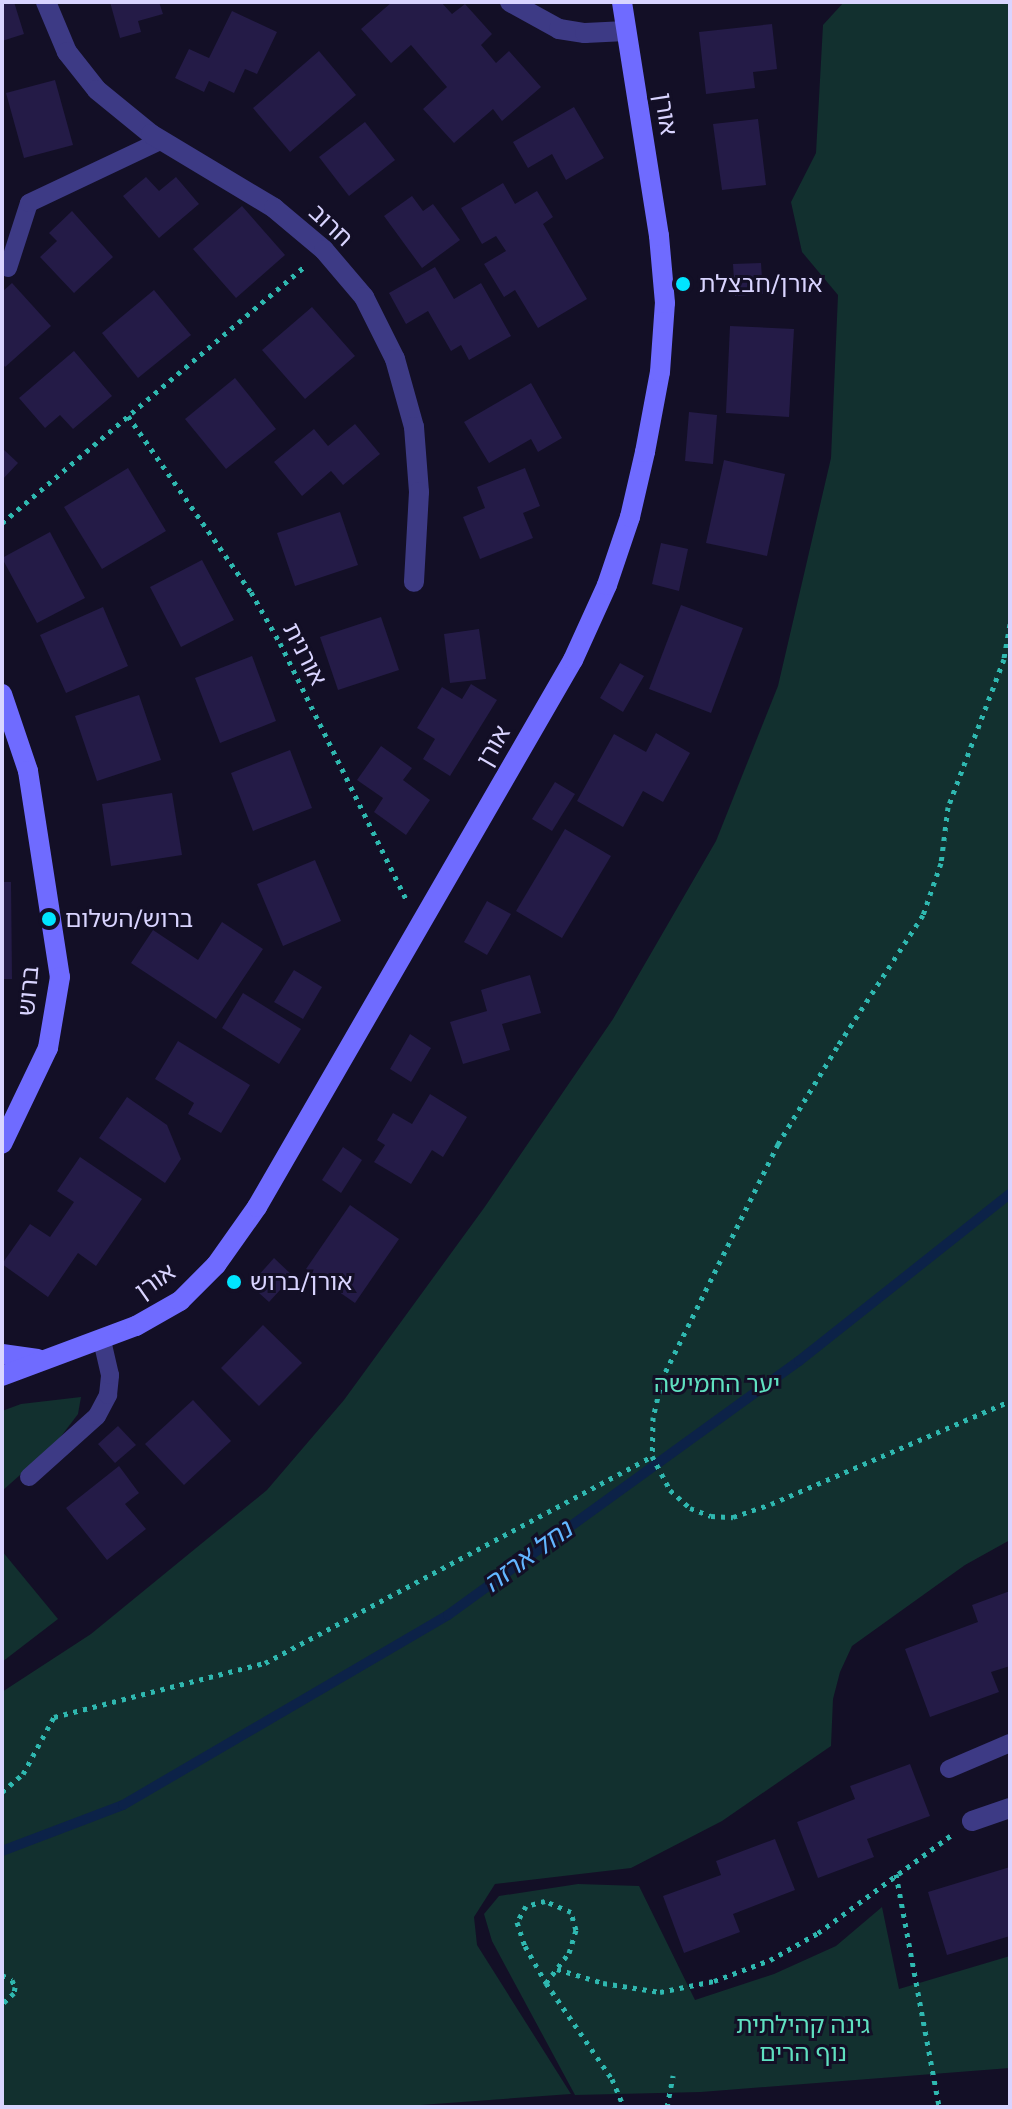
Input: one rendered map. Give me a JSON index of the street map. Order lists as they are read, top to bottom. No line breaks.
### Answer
{"streets":{"street":["אורן","חרוב","ברוש"],"path":["אורנית"]},"crossings":[["אורן","אורנית"]],"water":["נחל ארזה"],"parks":["יער החמישה","גינה קהילתית נוף הרים"],"places":["אורן/חבצלת","ברוש/השלום","אורן/ברוש"]}
